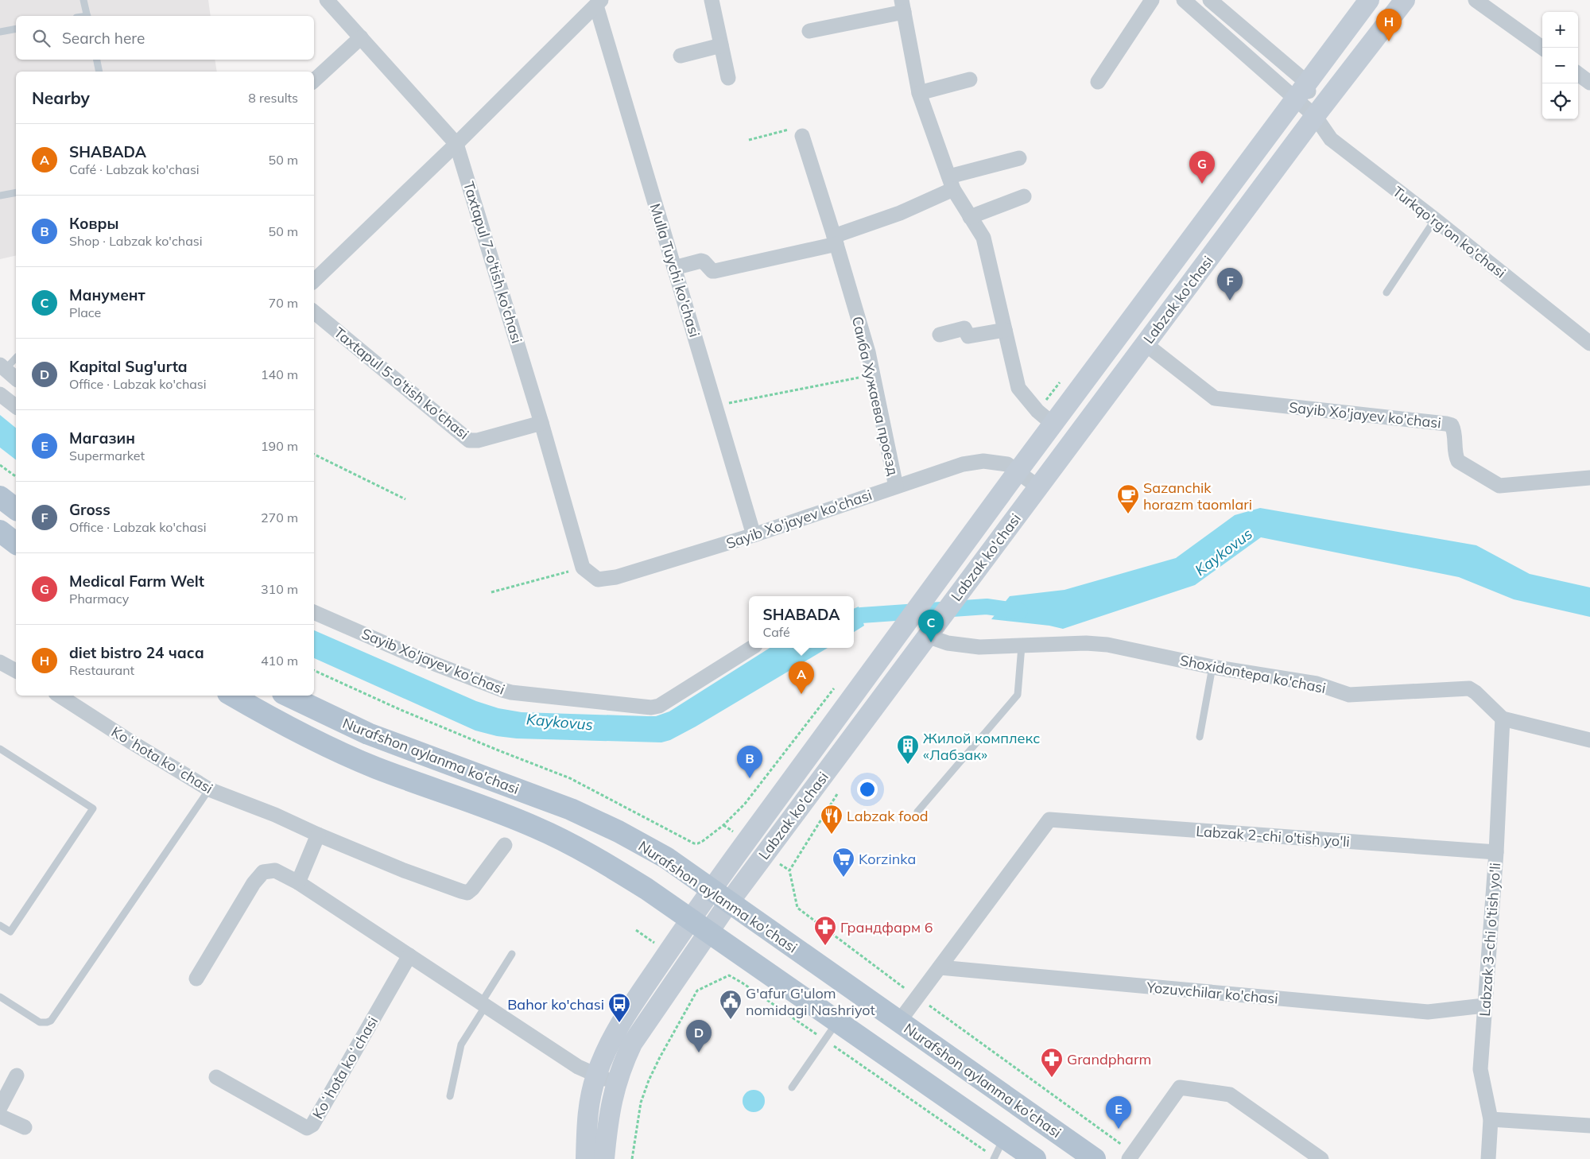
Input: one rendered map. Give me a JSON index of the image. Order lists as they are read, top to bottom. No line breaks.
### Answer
{"streets":{"main road":["Labzak ko'chasi","Nurafshon aylanma ko'chasi"],"street":["Turkqo'rg'on ko'chasi","Taxtapul 7-o'tish ko'chasi","Mulla Tuychi ko'chasi","Taxtapul 5-o'tish ko'chasi","Саиба Хужаева проезд","Sayib Xo'jayev ko'chasi","Shoxidontepa ko'chasi","Koʻhota koʻchasi","Labzak 2-chi o'tish yo'li","Labzak 3-chi o'tish yo'li","Yozuvchilar ko'chasi"]},"crossings":[["Turkqo'rg'on ko'chasi","Labzak ko'chasi"],["Taxtapul 7-o'tish ko'chasi","Taxtapul 5-o'tish ko'chasi"],["Taxtapul 7-o'tish ko'chasi","Sayib Xo'jayev ko'chasi"],["Mulla Tuychi ko'chasi","Sayib Xo'jayev ko'chasi"],["Labzak ko'chasi","Sayib Xo'jayev ko'chasi"],["Labzak ko'chasi","Shoxidontepa ko'chasi"],["Labzak ko'chasi","Nurafshon aylanma ko'chasi"],["Саиба Хужаева проезд","Sayib Xo'jayev ko'chasi"],["Shoxidontepa ko'chasi","Labzak 3-chi o'tish yo'li"],["Labzak 2-chi o'tish yo'li","Labzak 3-chi o'tish yo'li"],["Labzak 2-chi o'tish yo'li","Yozuvchilar ko'chasi"],["Labzak 3-chi o'tish yo'li","Yozuvchilar ko'chasi"]],"water":["Kaykovus"],"places":{"cafe":["Sazanchik horazm taomlari"],"building":["Жилой комплекс «Лабзак»"],"restaurant":["Labzak food"],"supermarket":["Korzinka"],"pharmacy":["Грандфарм 6","Grandpharm"],"public building":["G'afur G'ulom nomidagi Nashriyot"],"bus stop":["Bahor ko'chasi"]},"page":{"pins":["H","G","F","C","A","B","D","E"],"map_buttons":["+","−"],"search":"Search here","heading":["Nearby","8 results"],"list":[{"mark":"A","name":"SHABADA","note":"Café · Labzak ko'chasi","value":"50 m"},{"mark":"B","name":"Ковры","note":"Shop · Labzak ko'chasi","value":"50 m"},{"mark":"C","name":"Манумент","note":"Place","value":"70 m"},{"mark":"D","name":"Kapital Sug'urta","note":"Office · Labzak ko'chasi","value":"140 m"},{"mark":"E","name":"Магазин","note":"Supermarket","value":"190 m"},{"mark":"F","name":"Gross","note":"Office · Labzak ko'chasi","value":"270 m"},{"mark":"G","name":"Medical Farm Welt","note":"Pharmacy","value":"310 m"},{"mark":"H","name":"diet bistro 24 часа","note":"Restaurant","value":"410 m"}],"popup":["SHABADA","Café"]}}
